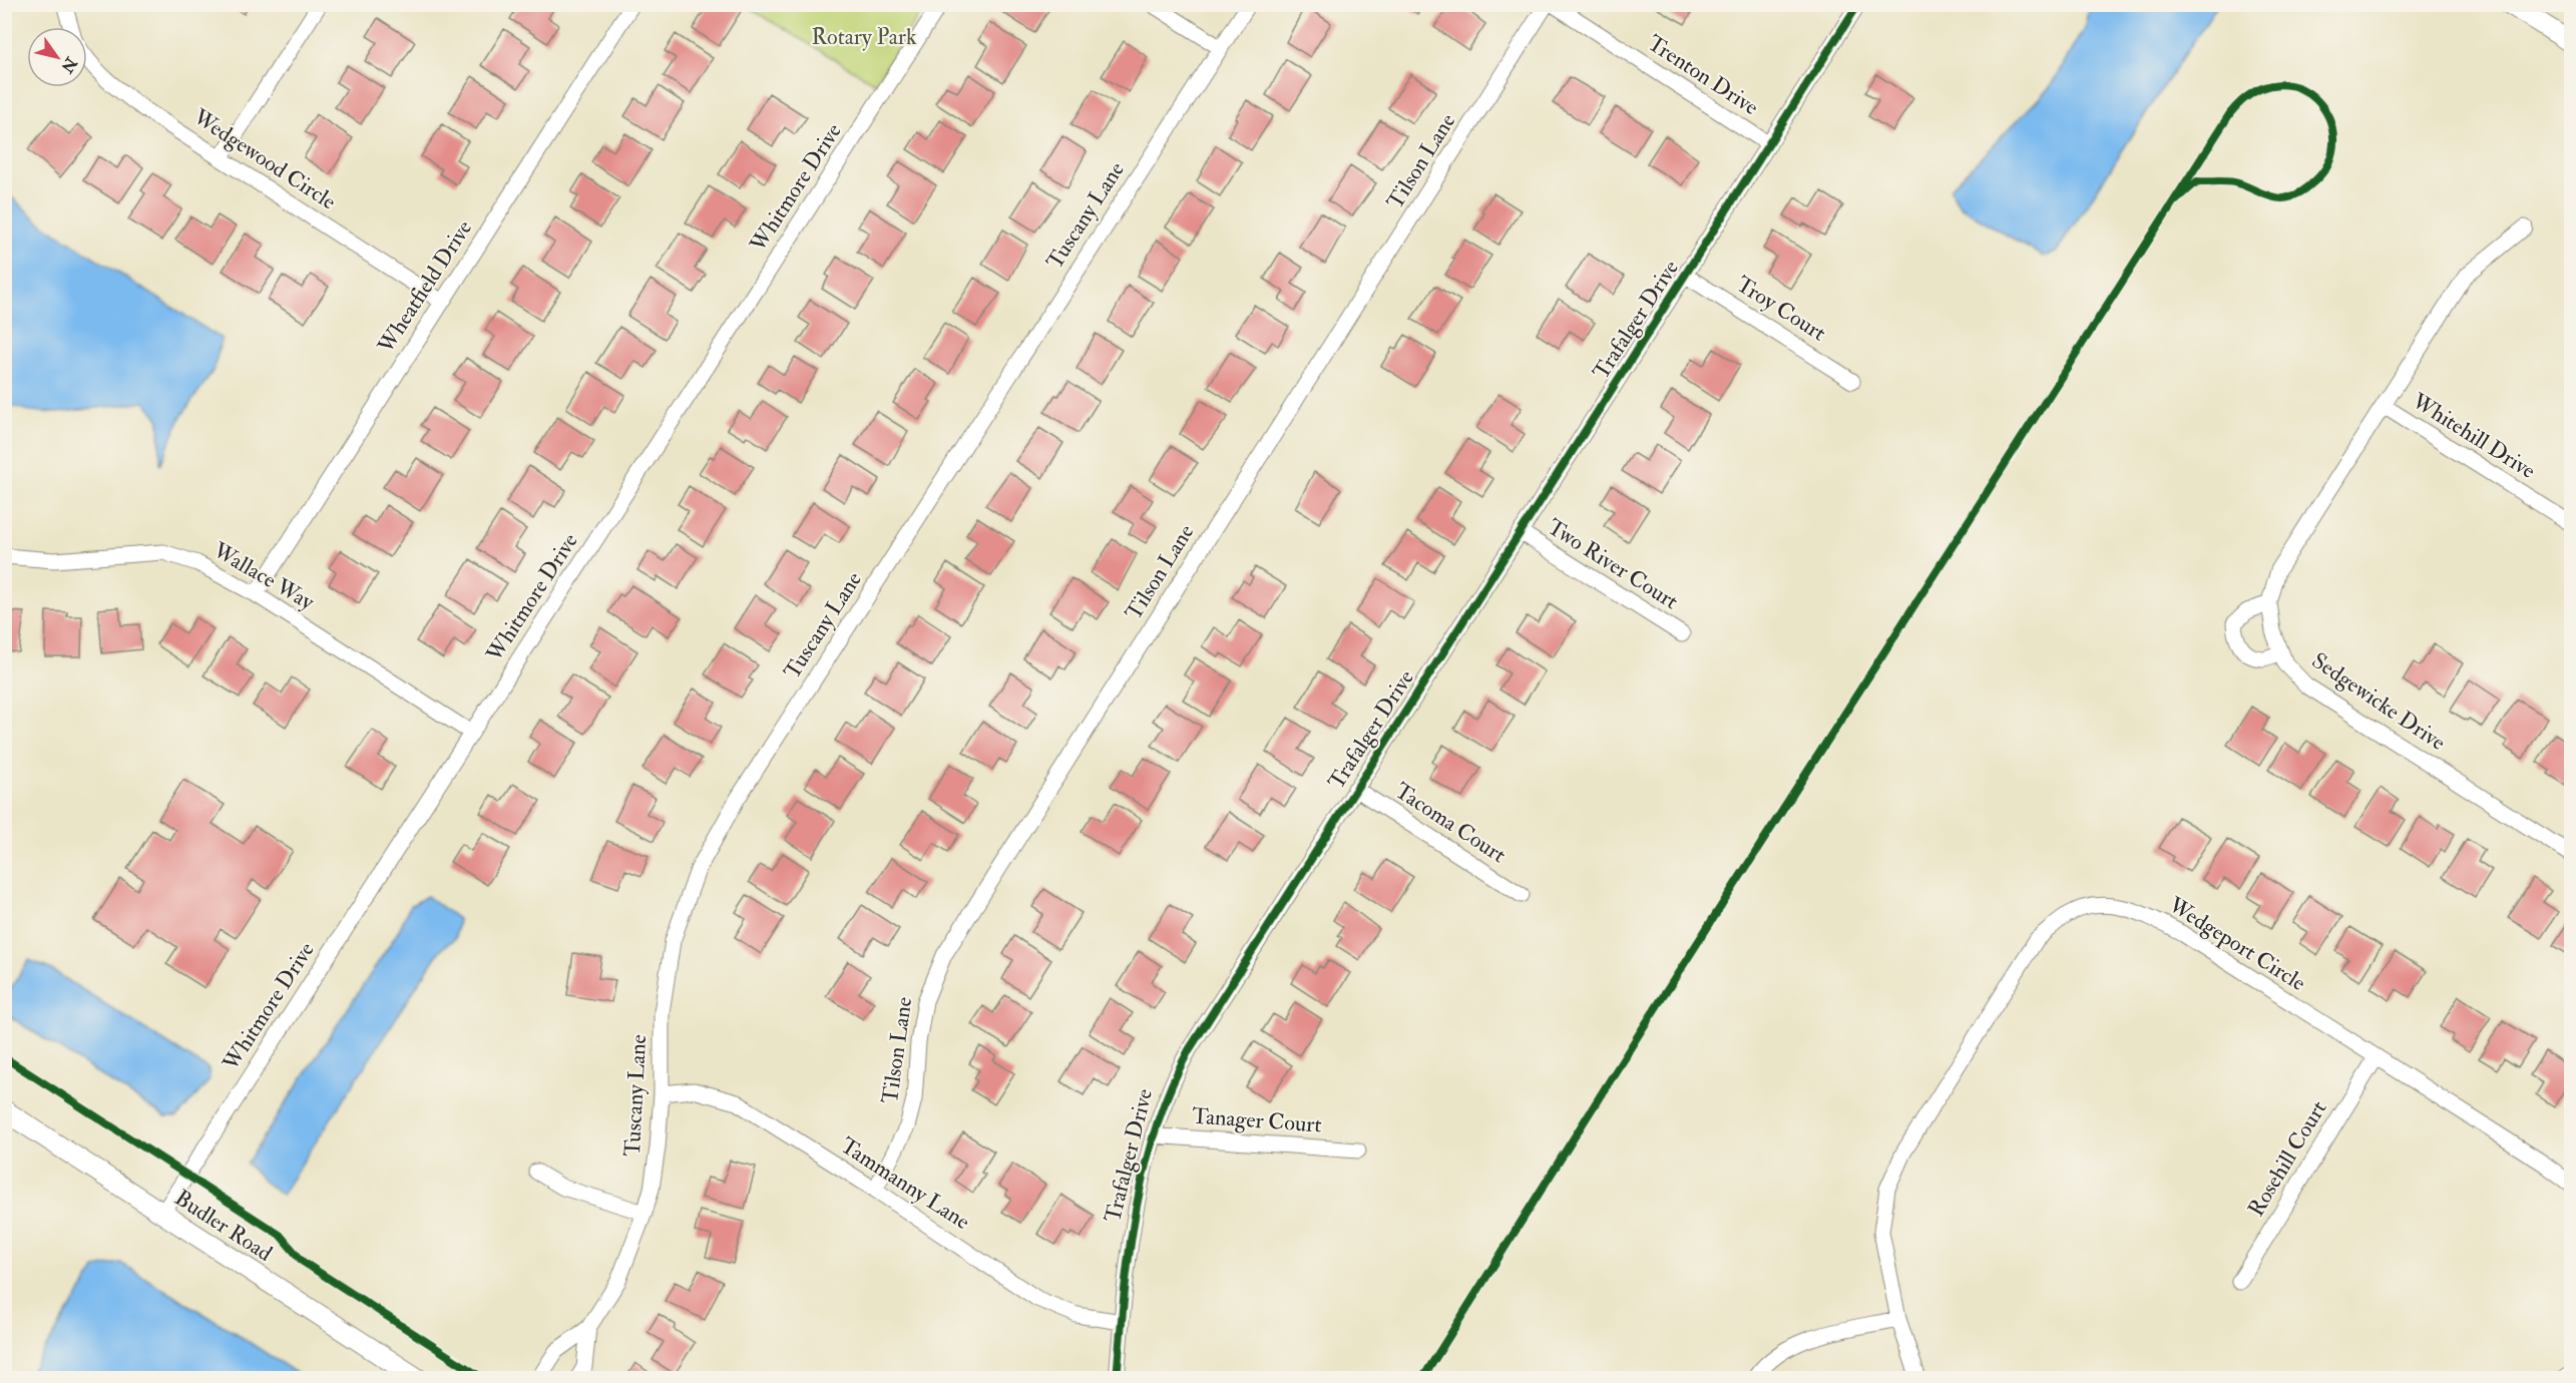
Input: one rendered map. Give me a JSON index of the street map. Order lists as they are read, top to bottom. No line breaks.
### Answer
{"streets":{"street":["Trenton Drive","Wedgewood Circle","Tilson Lane","Whitmore Drive","Tuscany Lane","Wheatfield Drive","Troy Court","Trafalger Drive","Whitehill Drive","Two River Court","Wallace Way","Sedgewicke Drive","Tacoma Court","Wedgeport Circle","Tanager Court","Rosehill Court","Tammanny Lane","Budler Road"]},"crossings":[["Trenton Drive","Trafalger Drive"],["Wedgewood Circle","Wheatfield Drive"],["Tilson Lane","Tammanny Lane"],["Whitmore Drive","Wallace Way"],["Whitmore Drive","Budler Road"],["Tuscany Lane","Tammanny Lane"],["Wheatfield Drive","Wallace Way"],["Troy Court","Trafalger Drive"],["Trafalger Drive","Two River Court"],["Trafalger Drive","Tacoma Court"],["Trafalger Drive","Tanager Court"],["Trafalger Drive","Tammanny Lane"],["Whitehill Drive","Sedgewicke Drive"],["Wedgeport Circle","Rosehill Court"]],"parks":["Rotary Park"],"north":"bottom right"}
